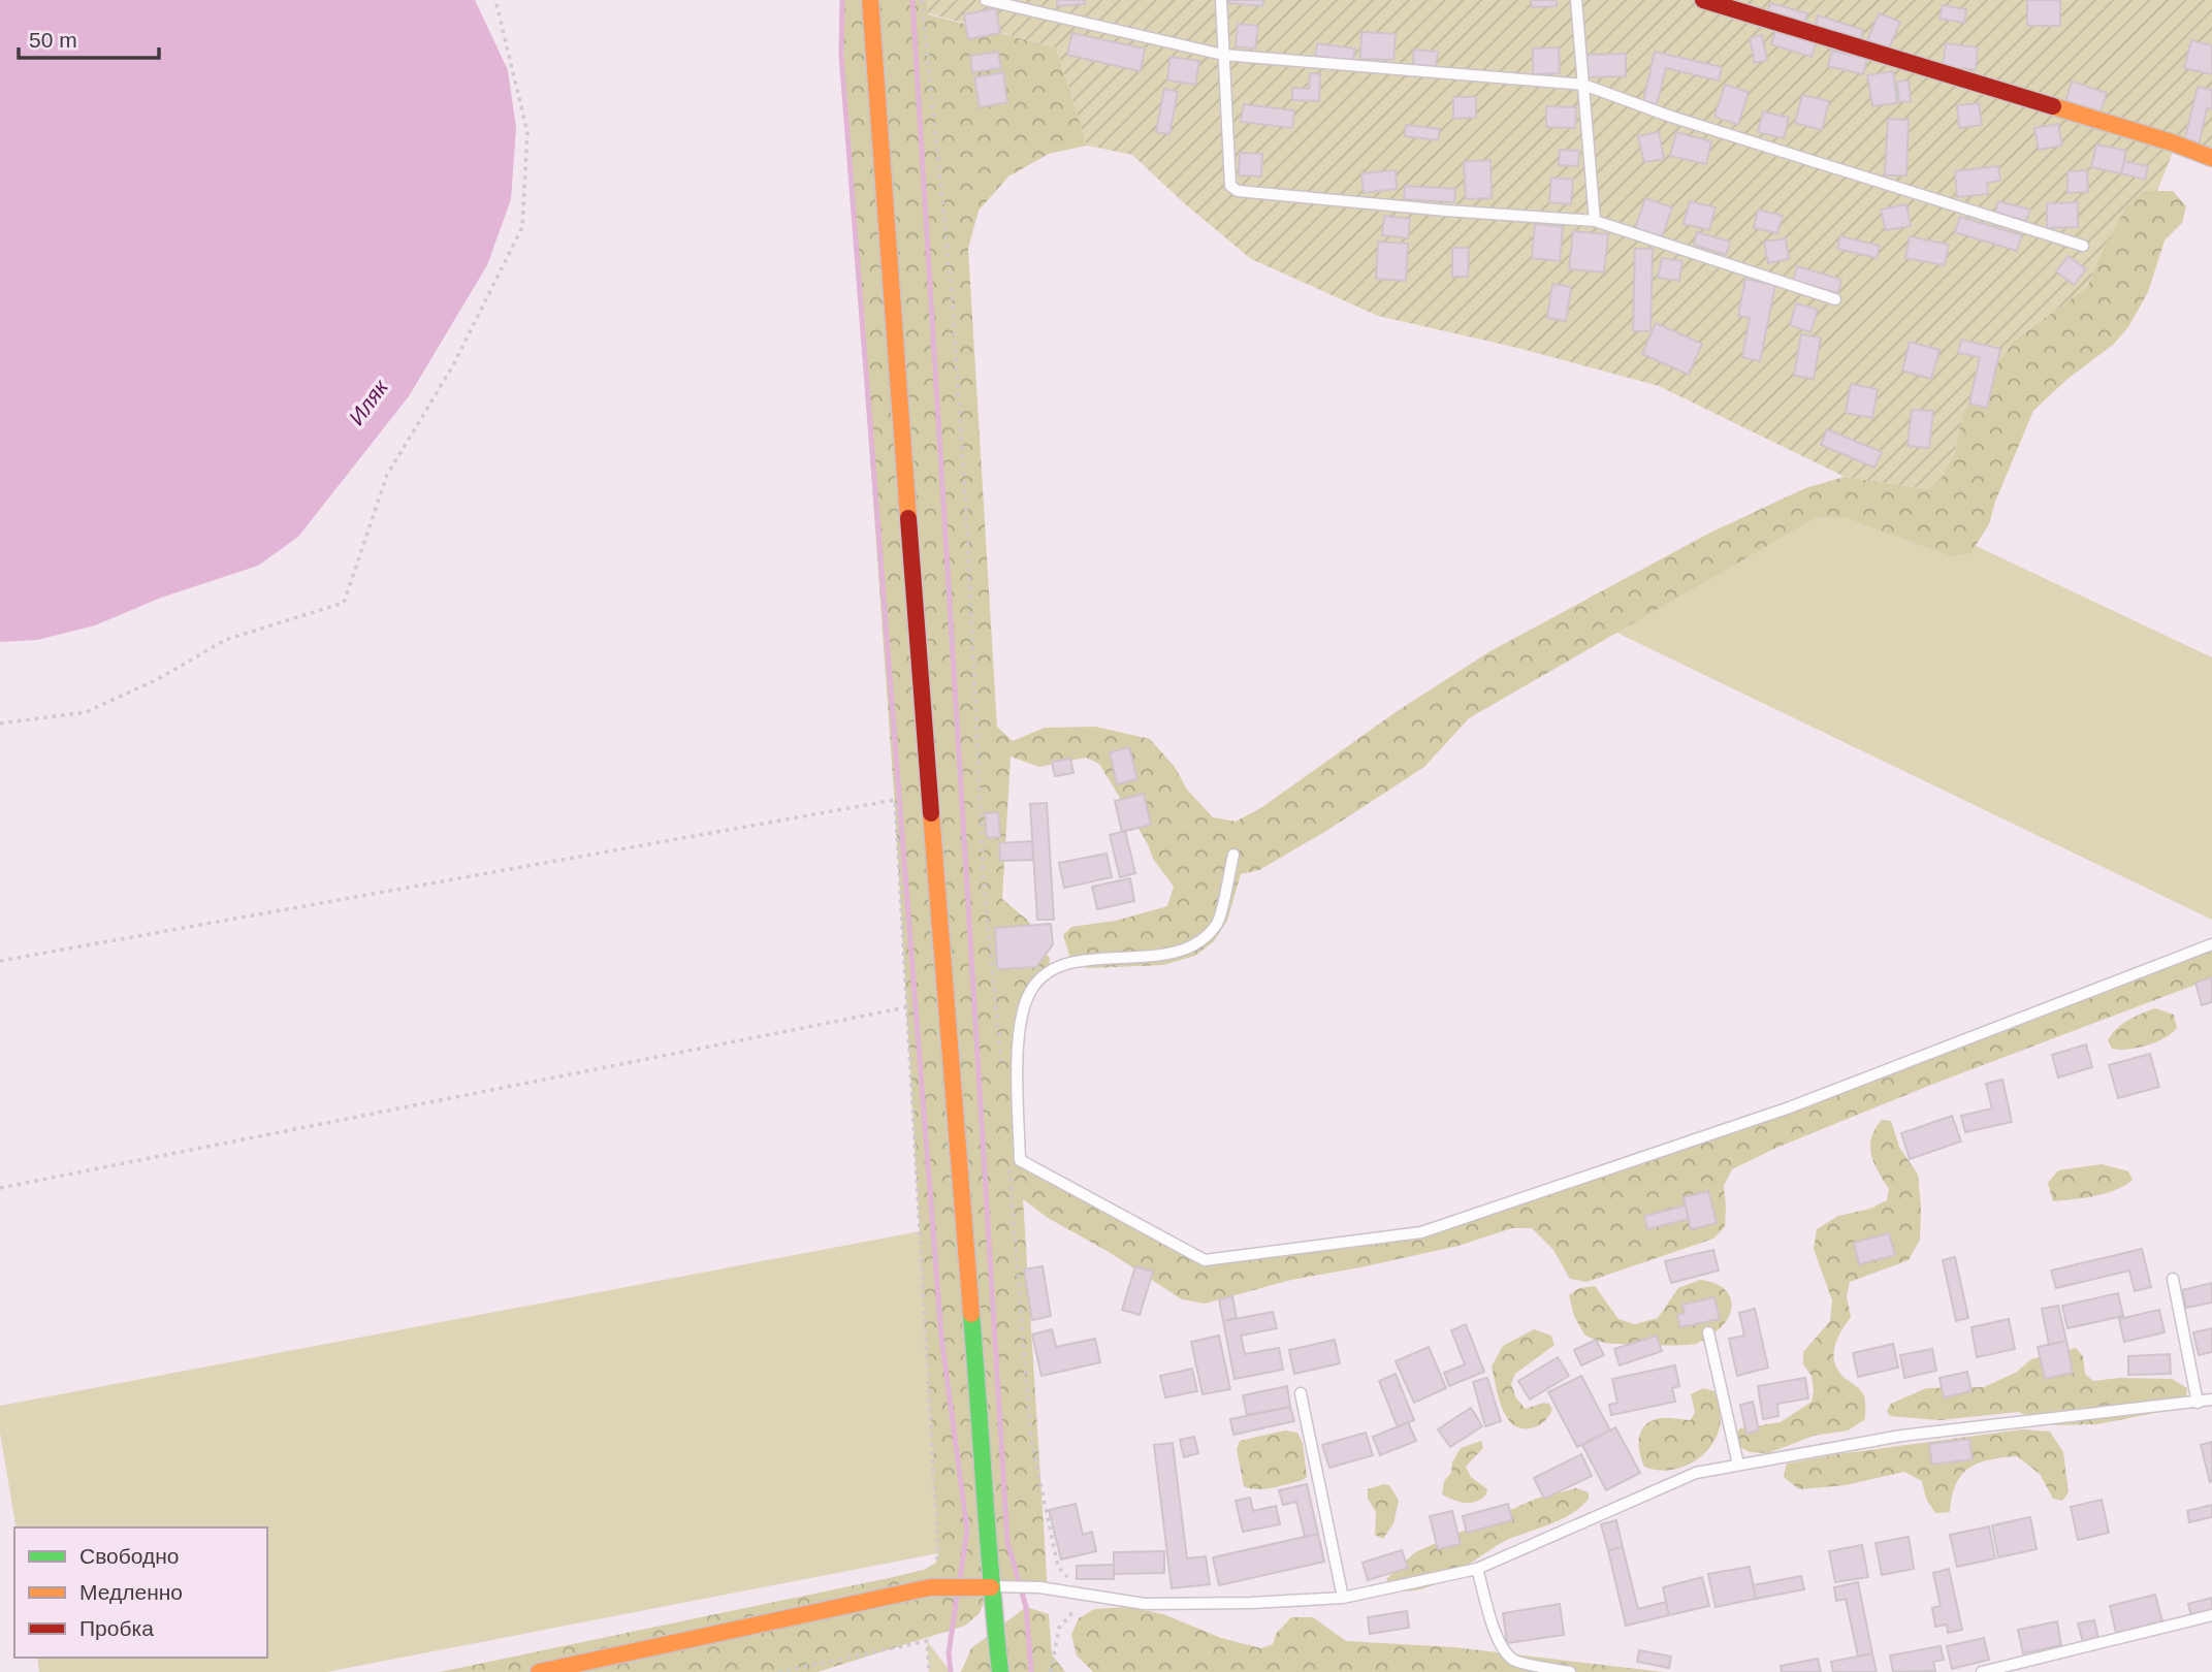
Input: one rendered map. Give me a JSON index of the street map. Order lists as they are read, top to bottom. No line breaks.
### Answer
{"water":["Иляк"],"legend":["Свободно","Медленно","Пробка"],"scale_bar":"50 m"}
